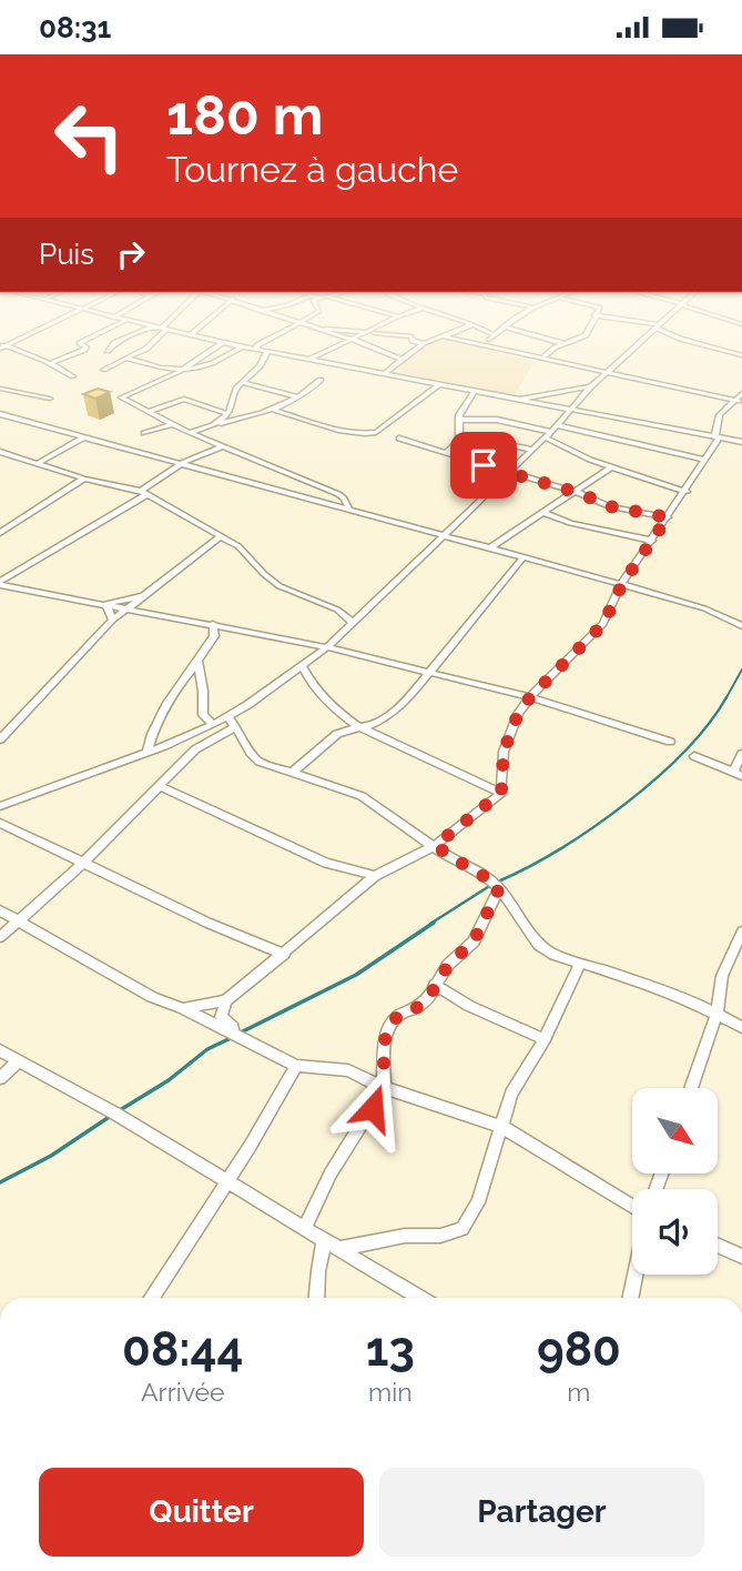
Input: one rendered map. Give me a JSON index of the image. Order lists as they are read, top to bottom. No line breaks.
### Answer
{"north":"bottom right","page":{"status":"08:31","turn":["180 m","Tournez à gauche"],"then":"Puis","eta":["08:44","Arrivée","13","min","980","m"],"buttons":["Quitter","Partager"]}}
